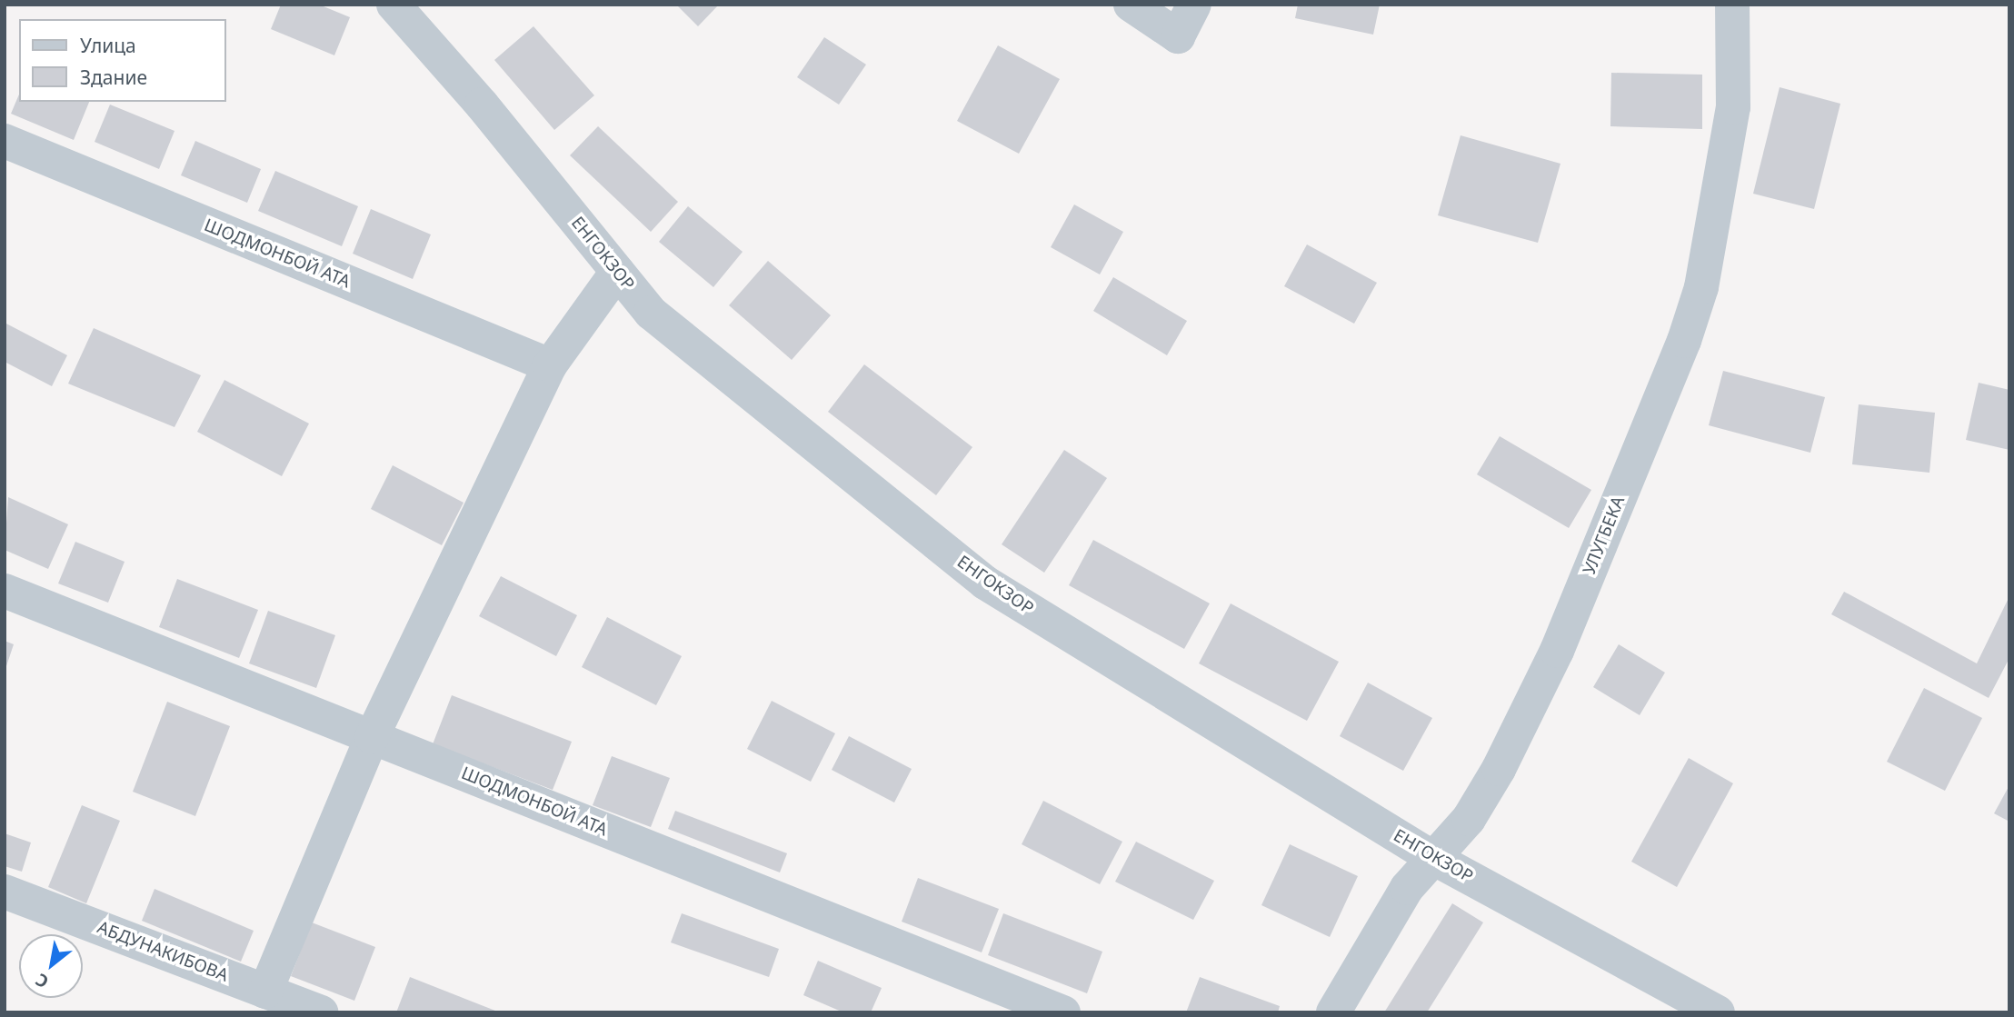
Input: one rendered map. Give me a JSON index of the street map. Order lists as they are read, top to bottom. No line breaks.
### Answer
{"streets":{"street":["ШОДМОНБОЙ АТА","ЕНГОКЗОР","УЛУГБЕКА","АБДУНАКИБОВА"]},"crossings":[["ЕНГОКЗОР","УЛУГБЕКА"]],"legend":["Улица","Здание"],"north":"bottom left"}
